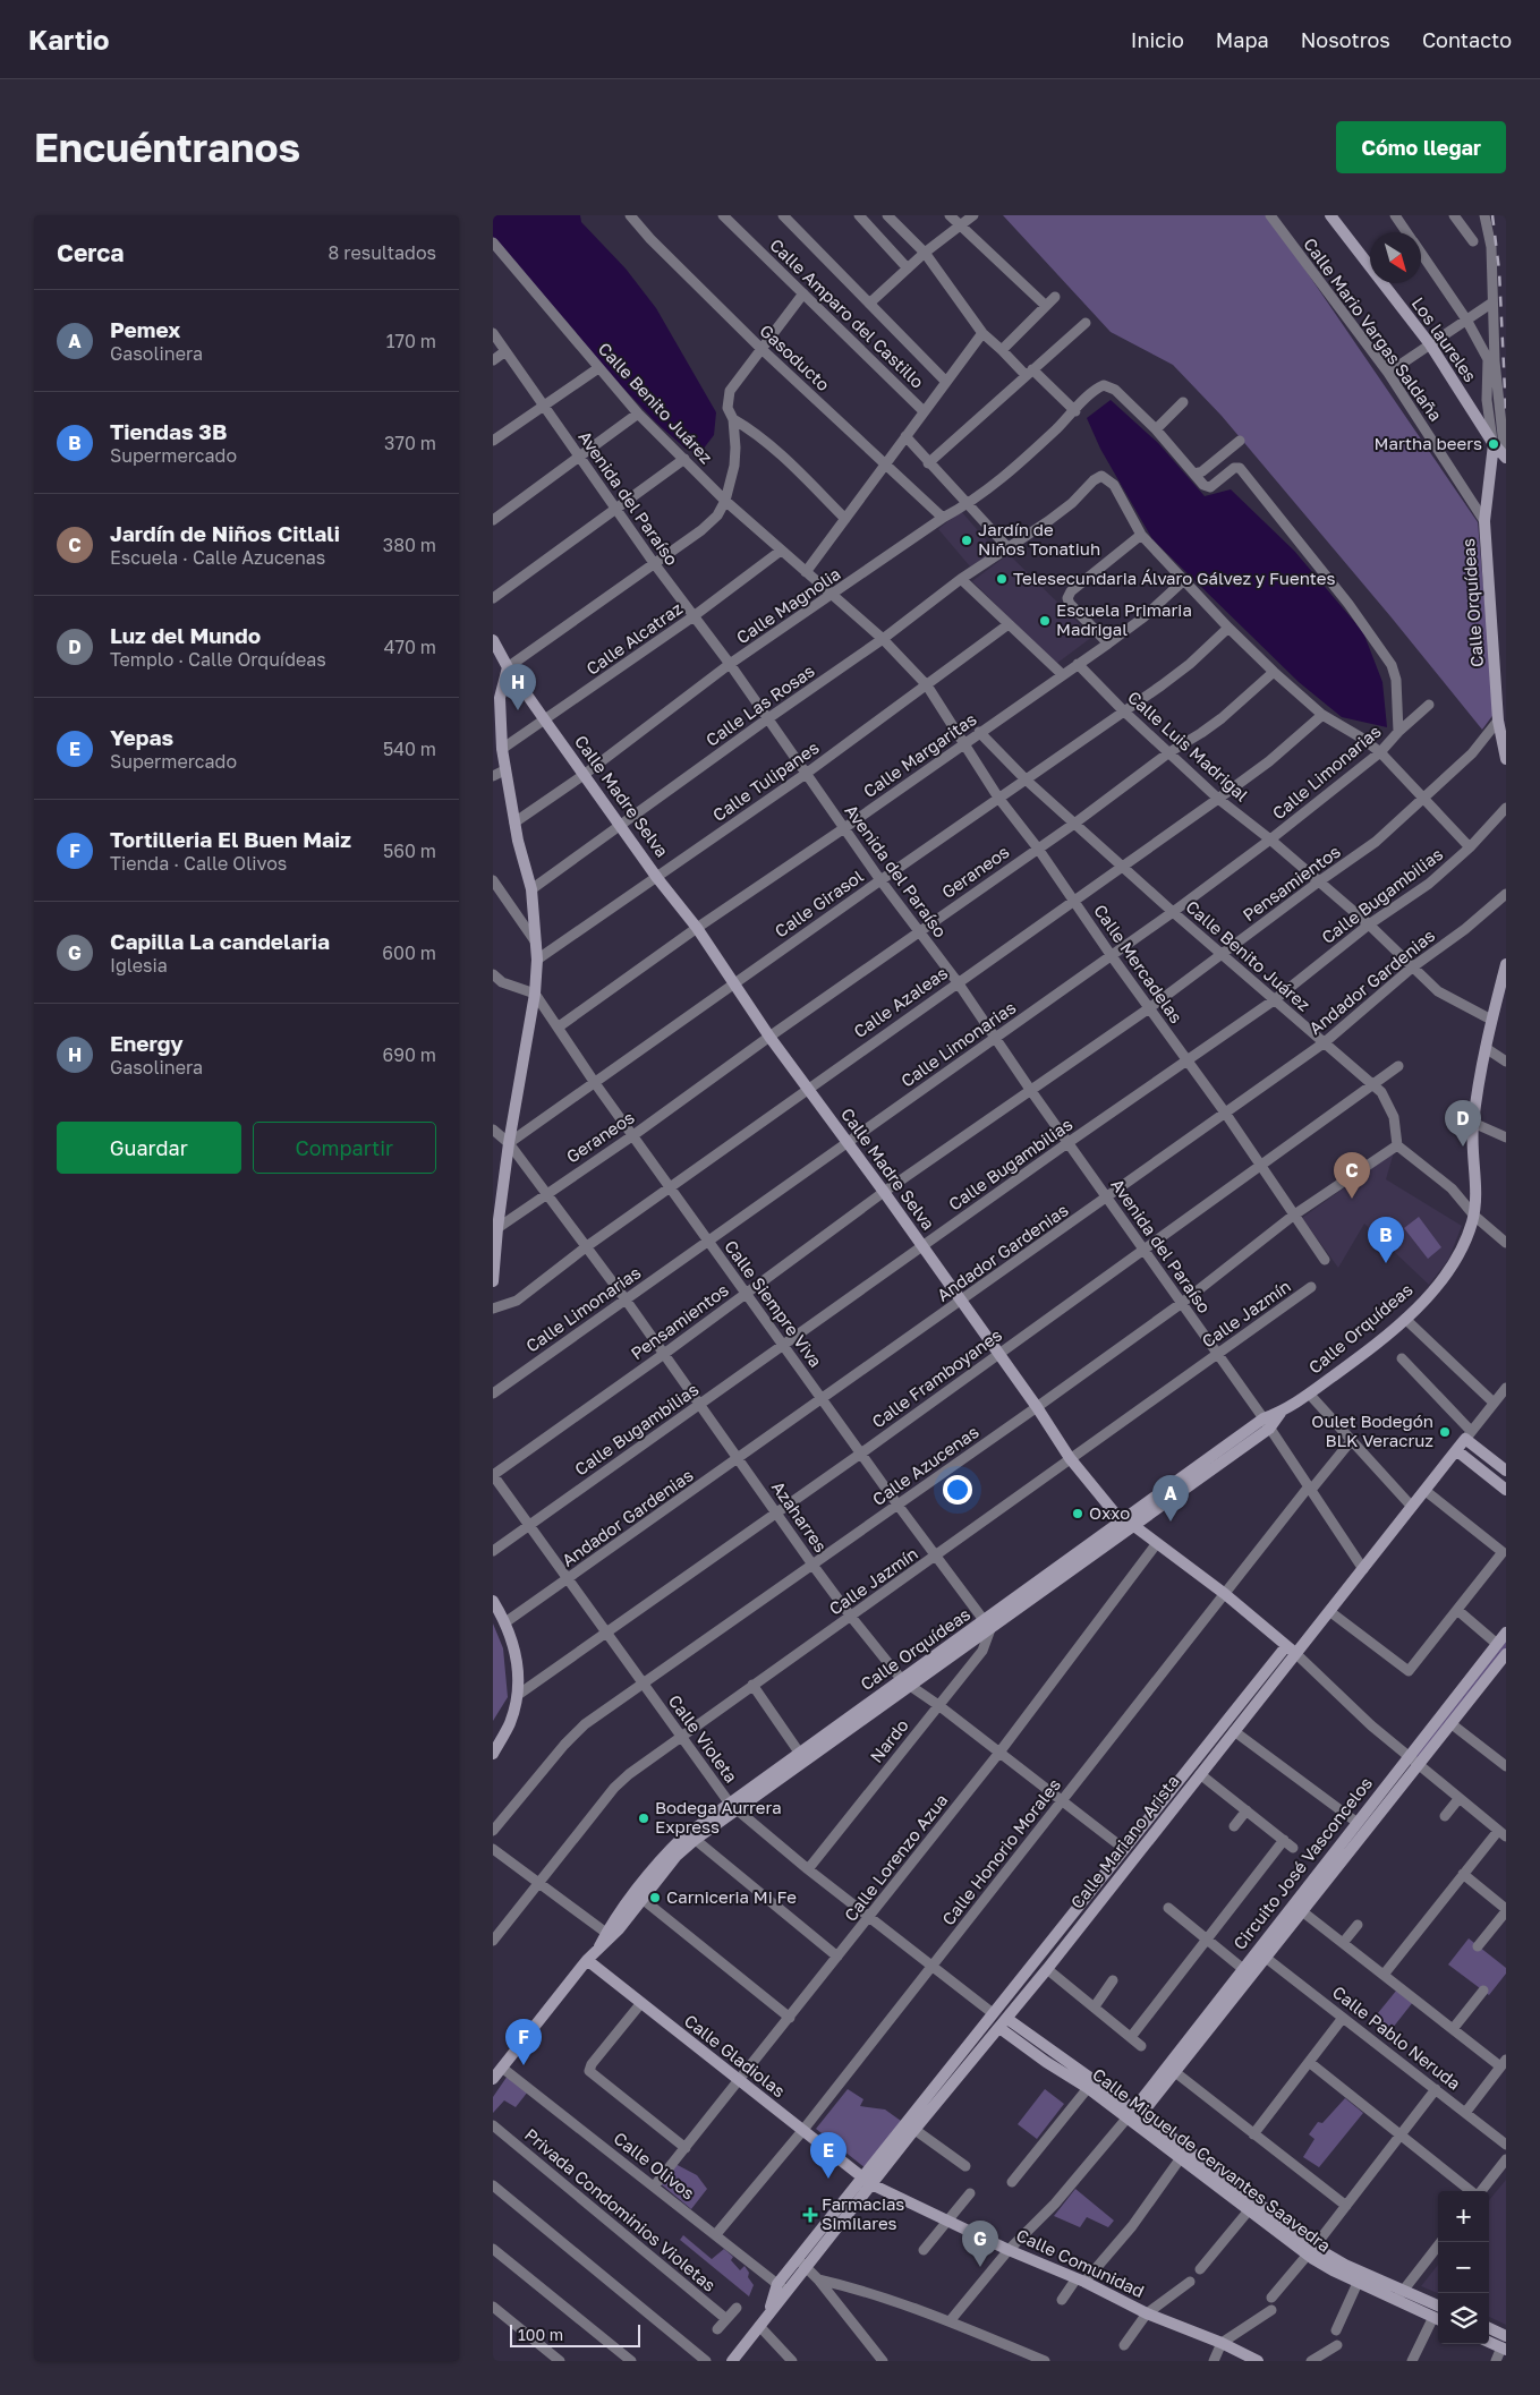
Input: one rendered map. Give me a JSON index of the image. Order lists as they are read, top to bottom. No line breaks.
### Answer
{"streets":{"street":["Calle Amparo del Castillo","Calle Mario Vargas Saldaña","Los laureles","Gasoducto","Calle Benito Juárez","Avenida del Paraíso","Calle Orquídeas","Calle Magnolia","Calle Alcatraz","Calle Las Rosas","Calle Luis Madrigal","Calle Margaritas","Calle Limonarias","Calle Tulipanes","Calle Madre Selva","Geraneos","Pensamientos","Calle Bugambilias","Calle Girasol","Calle Mercadelas","Andador Gardenias","Calle Azaleas","Calle Siempre Viva","Calle Jazmín","Calle Framboyanes","Calle Azucenas","Azaharres","Calle Violeta","Nardo","Calle Mariano Arista","Calle Honorio Morales","Calle Lorenzo Azua","Circuito José Vasconcelos","Calle Pablo Neruda","Calle Gladiolas","Calle Miguel de Cervantes Saavedra","Calle Olivos","Privada Condominios Violetas","Calle Comunidad"]},"crossings":[["Calle Mario Vargas Saldaña","Calle Orquídeas"],["Los laureles","Calle Orquídeas"],["Gasoducto","Calle Magnolia"],["Calle Benito Juárez","Calle Magnolia"],["Calle Benito Juárez","Calle Alcatraz"],["Calle Benito Juárez","Calle Las Rosas"],["Calle Benito Juárez","Calle Margaritas"],["Calle Benito Juárez","Calle Limonarias"],["Calle Benito Juárez","Geraneos"],["Calle Benito Juárez","Pensamientos"],["Calle Benito Juárez","Calle Bugambilias"],["Calle Benito Juárez","Calle Girasol"],["Calle Benito Juárez","Calle Mercadelas"],["Calle Benito Juárez","Andador Gardenias"],["Calle Benito Juárez","Calle Azaleas"],["Calle Benito Juárez","Calle Framboyanes"],["Calle Benito Juárez","Calle Azucenas"],["Avenida del Paraíso","Calle Orquídeas"],["Avenida del Paraíso","Calle Magnolia"],["Avenida del Paraíso","Calle Alcatraz"],["Avenida del Paraíso","Calle Las Rosas"],["Avenida del Paraíso","Calle Margaritas"],["Avenida del Paraíso","Calle Limonarias"],["Avenida del Paraíso","Calle Tulipanes"],["Avenida del Paraíso","Geraneos"],["Avenida del Paraíso","Pensamientos"],["Avenida del Paraíso","Calle Bugambilias"],["Avenida del Paraíso","Calle Girasol"],["Avenida del Paraíso","Andador Gardenias"],["Avenida del Paraíso","Calle Azaleas"],["Avenida del Paraíso","Calle Jazmín"],["Avenida del Paraíso","Calle Framboyanes"],["Avenida del Paraíso","Calle Azucenas"],["Avenida del Paraíso","Calle Mariano Arista"],["Avenida del Paraíso","Calle Honorio Morales"],["Calle Orquídeas","Calle Luis Madrigal"],["Calle Orquídeas","Calle Madre Selva"],["Calle Orquídeas","Pensamientos"],["Calle Orquídeas","Calle Siempre Viva"],["Calle Orquídeas","Azaharres"],["Calle Orquídeas","Calle Violeta"],["Calle Orquídeas","Nardo"],["Calle Orquídeas","Calle Gladiolas"],["Calle Orquídeas","Calle Olivos"],["Calle Magnolia","Calle Madre Selva"],["Calle Alcatraz","Calle Madre Selva"],["Calle Las Rosas","Calle Madre Selva"],["Calle Las Rosas","Calle Mercadelas"],["Calle Luis Madrigal","Calle Margaritas"],["Calle Luis Madrigal","Calle Limonarias"],["Calle Luis Madrigal","Geraneos"],["Calle Luis Madrigal","Pensamientos"],["Calle Luis Madrigal","Calle Bugambilias"],["Calle Luis Madrigal","Calle Girasol"],["Calle Luis Madrigal","Andador Gardenias"],["Calle Luis Madrigal","Calle Azaleas"],["Calle Margaritas","Calle Madre Selva"],["Calle Margaritas","Calle Mercadelas"],["Calle Margaritas","Calle Siempre Viva"],["Calle Limonarias","Calle Madre Selva"],["Calle Limonarias","Calle Mercadelas"],["Calle Limonarias","Calle Siempre Viva"],["Calle Limonarias","Azaharres"],["Calle Tulipanes","Calle Madre Selva"],["Calle Tulipanes","Calle Mercadelas"],["Calle Madre Selva","Geraneos"],["Calle Madre Selva","Pensamientos"],["Calle Madre Selva","Calle Bugambilias"],["Calle Madre Selva","Calle Girasol"],["Calle Madre Selva","Andador Gardenias"],["Calle Madre Selva","Calle Azaleas"],["Calle Madre Selva","Calle Jazmín"],["Calle Madre Selva","Calle Framboyanes"],["Calle Madre Selva","Calle Azucenas"],["Calle Madre Selva","Calle Mariano Arista"],["Calle Madre Selva","Calle Honorio Morales"],["Calle Madre Selva","Calle Lorenzo Azua"],["Geraneos","Calle Mercadelas"],["Geraneos","Calle Siempre Viva"],["Geraneos","Azaharres"],["Pensamientos","Calle Mercadelas"],["Pensamientos","Calle Siempre Viva"],["Pensamientos","Azaharres"],["Pensamientos","Calle Violeta"],["Calle Bugambilias","Calle Mercadelas"],["Calle Bugambilias","Calle Siempre Viva"],["Calle Bugambilias","Azaharres"],["Calle Bugambilias","Calle Violeta"],["Calle Girasol","Calle Mercadelas"],["Calle Girasol","Calle Siempre Viva"],["Calle Girasol","Azaharres"],["Calle Mercadelas","Andador Gardenias"],["Calle Mercadelas","Calle Azaleas"],["Calle Mercadelas","Calle Framboyanes"],["Calle Mercadelas","Calle Azucenas"],["Andador Gardenias","Calle Siempre Viva"],["Andador Gardenias","Azaharres"],["Andador Gardenias","Calle Violeta"],["Calle Azaleas","Calle Siempre Viva"],["Calle Azaleas","Azaharres"],["Calle Siempre Viva","Calle Jazmín"],["Calle Siempre Viva","Calle Framboyanes"],["Calle Siempre Viva","Calle Azucenas"],["Calle Siempre Viva","Nardo"],["Calle Jazmín","Azaharres"],["Calle Jazmín","Calle Violeta"],["Calle Framboyanes","Azaharres"],["Calle Framboyanes","Calle Violeta"],["Calle Azucenas","Azaharres"],["Calle Azucenas","Calle Violeta"],["Azaharres","Nardo"],["Azaharres","Calle Mariano Arista"],["Azaharres","Calle Honorio Morales"],["Azaharres","Calle Lorenzo Azua"],["Calle Violeta","Nardo"],["Calle Violeta","Calle Mariano Arista"],["Calle Violeta","Calle Honorio Morales"],["Calle Violeta","Calle Lorenzo Azua"],["Calle Mariano Arista","Calle Gladiolas"],["Calle Mariano Arista","Calle Miguel de Cervantes Saavedra"],["Calle Mariano Arista","Calle Olivos"],["Calle Mariano Arista","Calle Comunidad"],["Calle Honorio Morales","Calle Gladiolas"],["Calle Honorio Morales","Calle Olivos"],["Calle Lorenzo Azua","Calle Gladiolas"],["Calle Lorenzo Azua","Calle Olivos"],["Circuito José Vasconcelos","Calle Pablo Neruda"],["Circuito José Vasconcelos","Calle Miguel de Cervantes Saavedra"],["Calle Gladiolas","Calle Comunidad"]],"places":{"other":["Martha beers","Jardín de Niños Tonatiuh","Telesecundaria Álvaro Gálvez y Fuentes","Escuela Primaria Madrigal","Oulet Bodegón BLK Veracruz","Oxxo","Bodega Aurrera Express","Carniceria Mi Fe"],"health":["Farmacias Similares"]},"scale_bar":"100 m","north":"bottom right","page":{"header":"Kartio","nav":["Inicio","Mapa","Nosotros","Contacto"],"buttons":["Cómo llegar",["Guardar","Compartir"]],"title":"Encuéntranos","heading":["Cerca","8 resultados"],"list":[{"mark":"A","name":"Pemex","note":"Gasolinera","value":"170 m"},{"mark":"B","name":"Tiendas 3B","note":"Supermercado","value":"370 m"},{"mark":"C","name":"Jardín de Niños Citlali","note":"Escuela · Calle Azucenas","value":"380 m"},{"mark":"D","name":"Luz del Mundo","note":"Templo · Calle Orquídeas","value":"470 m"},{"mark":"E","name":"Yepas","note":"Supermercado","value":"540 m"},{"mark":"F","name":"Tortilleria El Buen Maiz","note":"Tienda · Calle Olivos","value":"560 m"},{"mark":"G","name":"Capilla La candelaria","note":"Iglesia","value":"600 m"},{"mark":"H","name":"Energy","note":"Gasolinera","value":"690 m"}],"pins":["H","D","C","B","A","F","E","G"],"map_buttons":["+","−"],"scale":"100 m"}}
